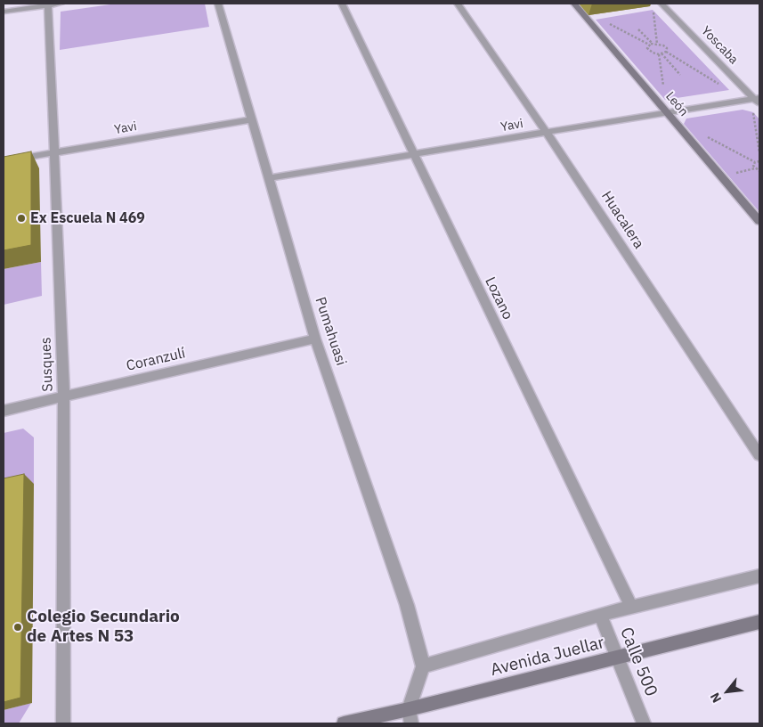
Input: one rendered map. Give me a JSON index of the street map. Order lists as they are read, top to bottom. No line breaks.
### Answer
{"streets":{"street":["Yoscaba","León","Yavi","Huacalera","Lozano","Pumahuasi","Coranzulí","Susques","Avenida Juellar","Calle 500"]},"crossings":[["Yoscaba","Yavi"],["León","Yavi"],["Yavi","Huacalera"],["Yavi","Lozano"],["Yavi","Pumahuasi"],["Yavi","Susques"],["Pumahuasi","Coranzulí"],["Coranzulí","Susques"],["Avenida Juellar","Calle 500"]],"places":["Ex Escuela N 469","Colegio Secundario de Artes N 53"],"north":"bottom left"}
